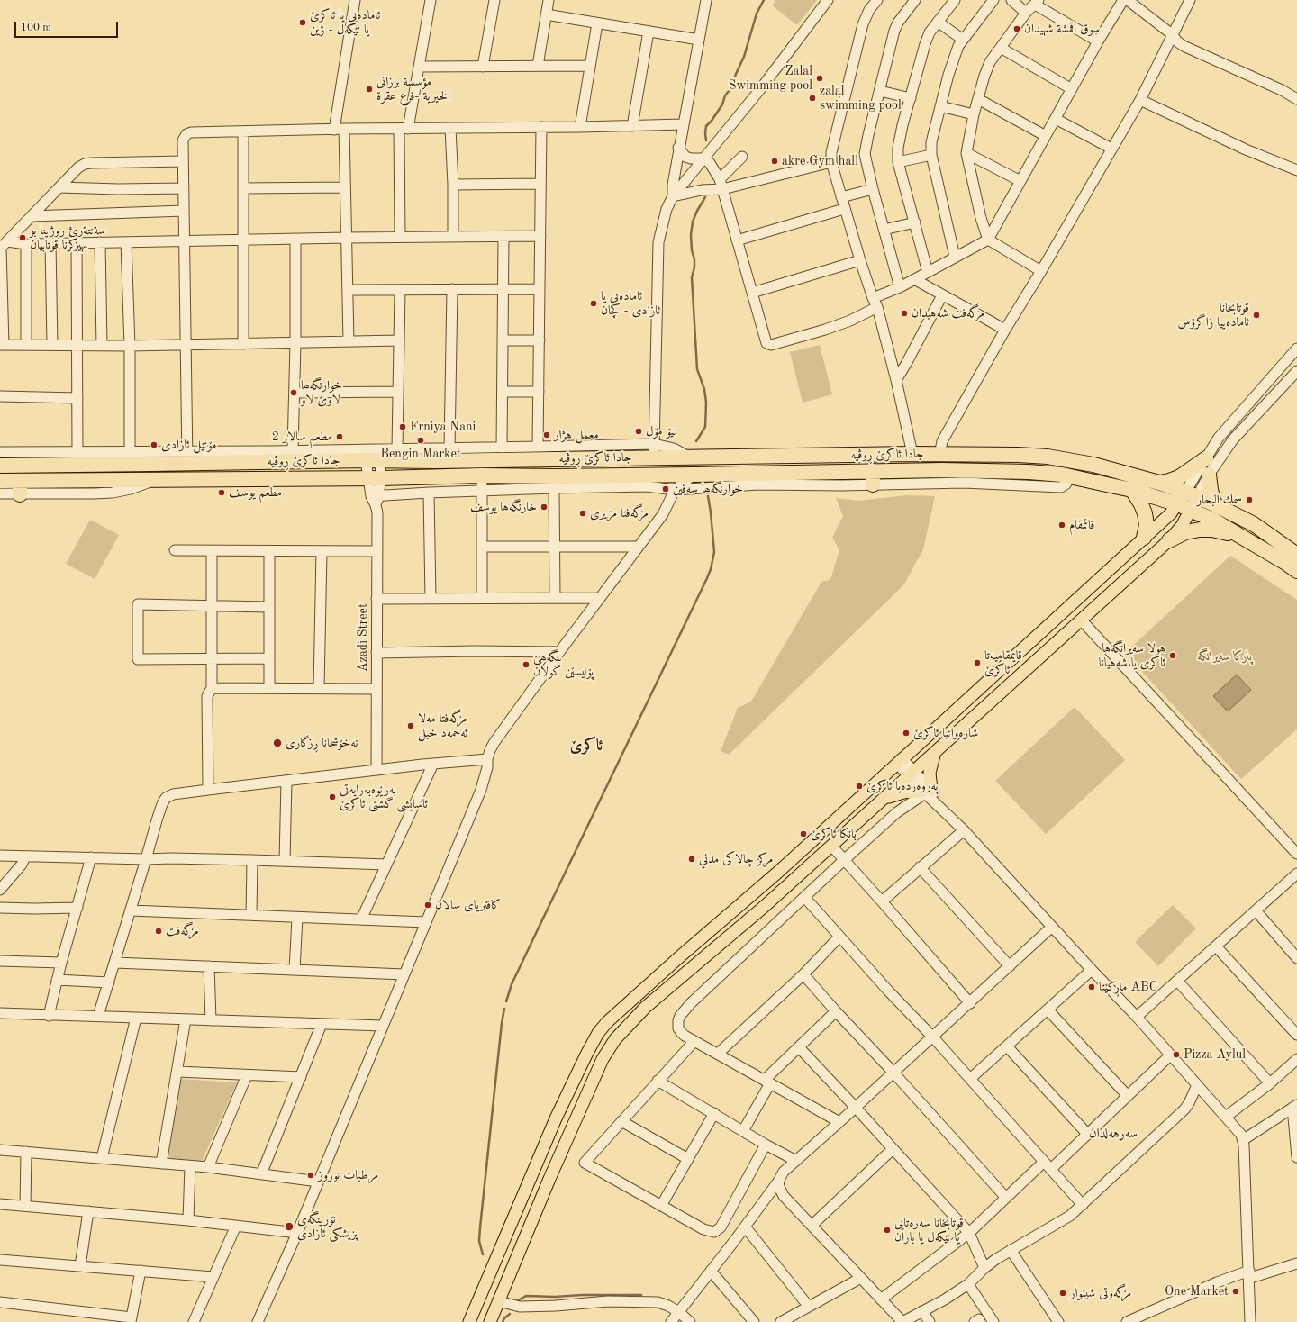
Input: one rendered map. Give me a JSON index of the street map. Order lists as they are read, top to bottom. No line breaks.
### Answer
{"streets":{"highway":["جادا ئاکرێ ڕوڤیە"],"street":["Azadi Street"]},"crossings":[["جادا ئاکرێ ڕوڤیە","Azadi Street"]],"districts":["ئاکرێ","سەرهەلدان"],"parks":["پارکا سەیرانگه"],"places":["ئامادەیی یا ئاکرێ یا تێکەل - ژین","سوق اقمشة شهيدان","Zalal Swimming pool","مؤسسة برزانى الخيرية -فرع عقرة","zalal swimming pool","akre Gym hall","سةنتةرئ روژينا بو بهيزكرنا قوتابيان","ئامادەیی یا ئازادی - کچان","مزگەفت شه‌هيدان","قوتابخانا ئامادەییا زاگرۆس","خوارنگەھا لاوێ لاو","Frniya Nani","نیۆ مۆل","معمل هژار","مطعم سالار 2","Bengin Market","مۆتێل ئازادی","خوارنگەھا سەفین","مطعم يوسف","سمك البحار","خارنگەها یوسف","مزگەفتا مزیری","قائمقام","هولا سەیرانگەها ئاکری یا شەهیانا","قایمقامیەتا ئاکرێ","بنگە‌ھێ پۆلیسێن گولان","مزگەفتا مەلا ئەحمەد خیل","شارەوانیا ئاکرێ","نەخۆشخانا ڕزگاری","پەروەردەیا ئاكرێ","بەرێوەبەرایەتی ئاسایشی گشتی ئاکرێ","بانکا ئاکرێ","مركز چالاکى مدني","کافتریای سالان","مزگەفت","ماڕکێتا ABC","Pizza Aylul","مرطبات نوروز","نۆرینگەی پزیشکی ئازادی","قوتابخانا سەرەتایی یا تێکەل یا باران","One Market","مزگەوتی شينوار"],"scale_bar":"100 m"}
